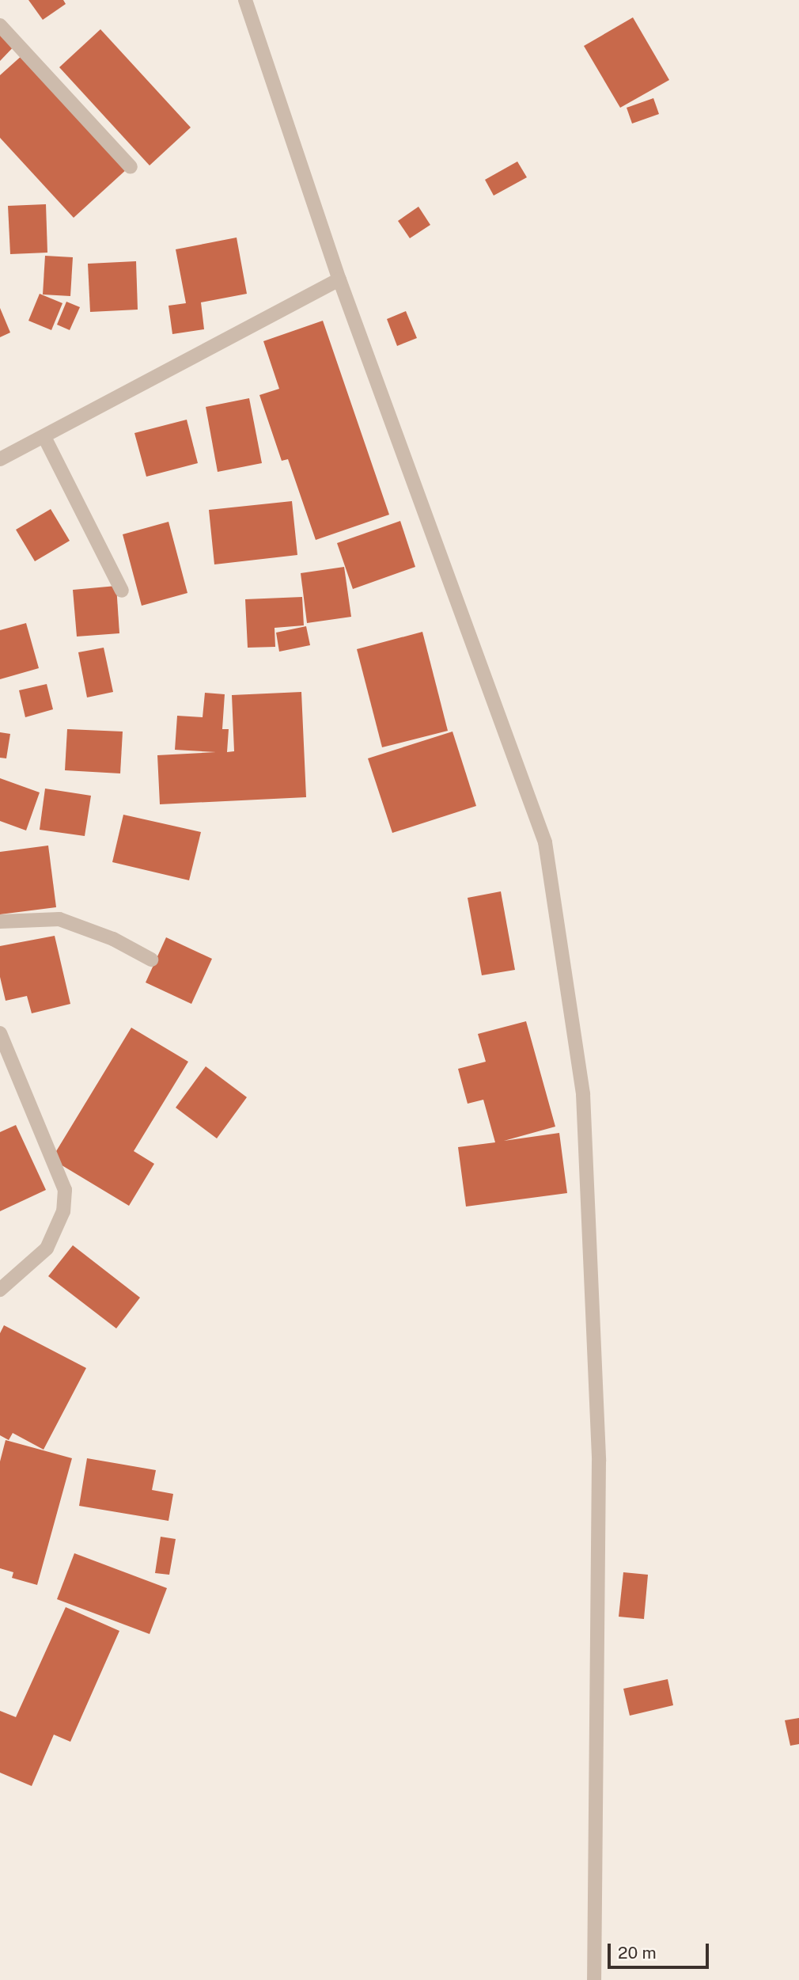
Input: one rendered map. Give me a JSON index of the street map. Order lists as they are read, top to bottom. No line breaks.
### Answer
{"scale_bar":"20 m"}
